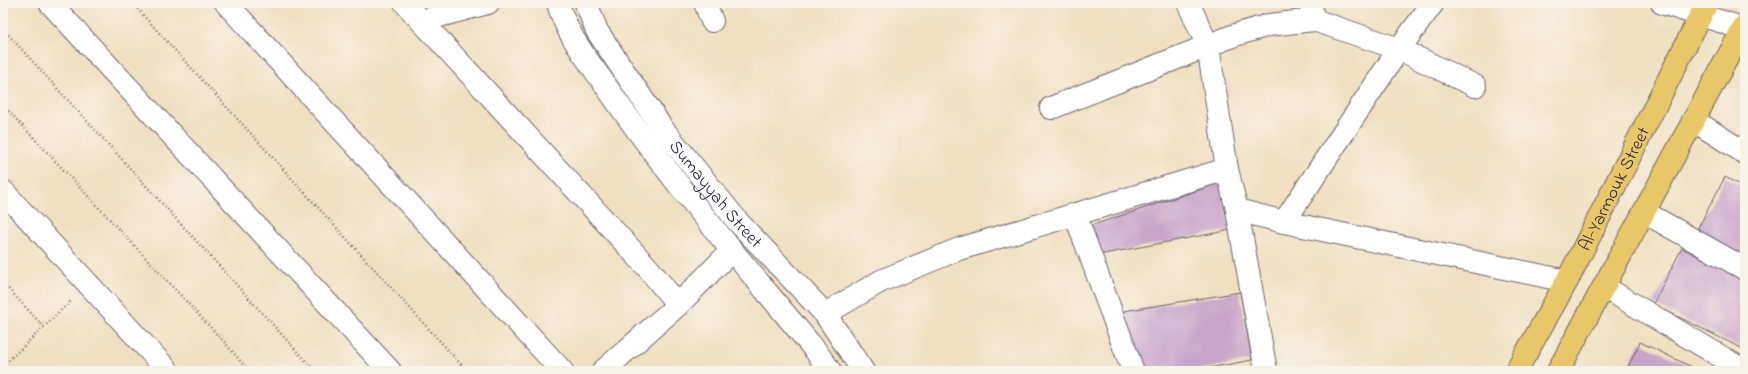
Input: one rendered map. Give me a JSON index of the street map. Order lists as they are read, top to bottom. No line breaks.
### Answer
{"streets":{"highway":["Al-Yarmouk Street"],"street":["Sumayyah Street"]}}
